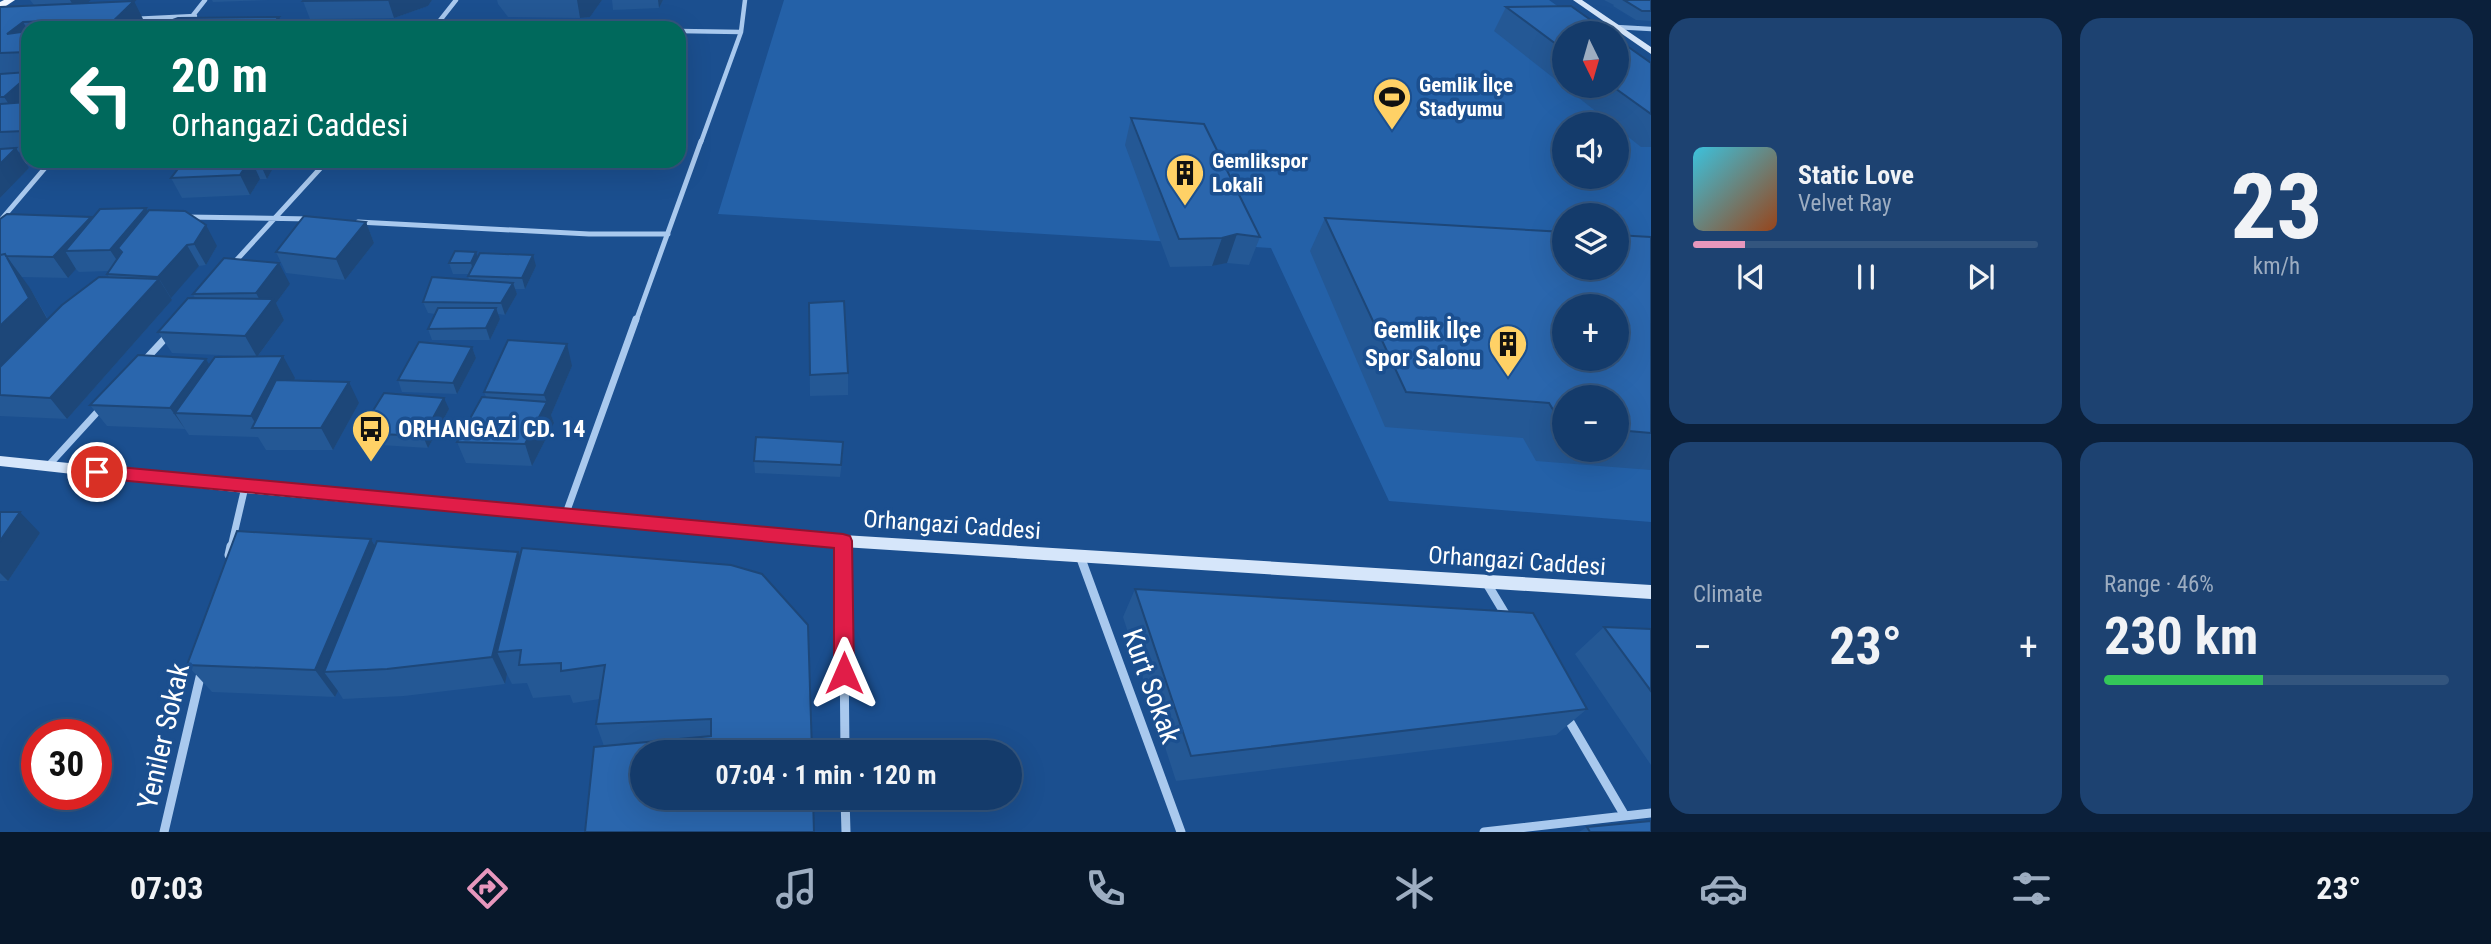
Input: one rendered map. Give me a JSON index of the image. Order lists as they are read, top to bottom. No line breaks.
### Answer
{"streets":{"street":["Orhangazi Caddesi","Kurt Sokak","Yeniler Sokak"]},"crossings":[["Orhangazi Caddesi","Kurt Sokak"]],"places":{"sports":["Gemlik İlçe Stadyumu"],"building":["Gemlikspor Lokali","Gemlik İlçe Spor Salonu"],"bus stop":["ORHANGAZİ CD. 14"]},"north":"bottom","page":{"tile":[["23","km/h"],"Climate",["Range · 46%","230 km"]],"map_buttons":["+","−"],"turn":["20 m","Orhangazi Caddesi"],"song":["Static Love","Velvet Ray"],"heat":["−","23°","+"],"limit":"30","trip":"07:04 · 1 min · 120 m","tabs":["07:03","23°"]}}
